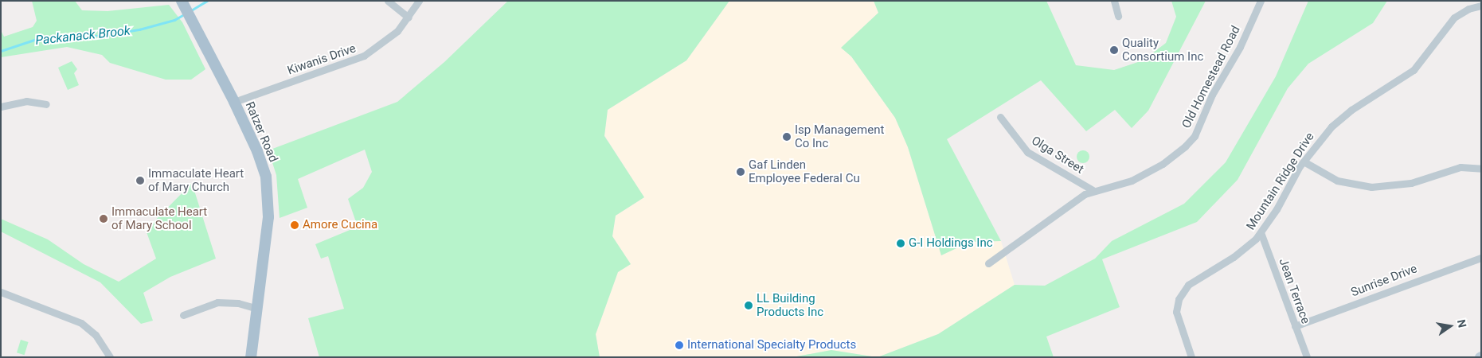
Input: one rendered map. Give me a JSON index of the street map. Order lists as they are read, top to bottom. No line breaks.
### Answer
{"streets":{"main road":["Ratzer Road"],"street":["Kiwanis Drive","Old Homestead Road","Olga Street","Mountain Ridge Drive","Sunrise Drive","Jean Terrace"]},"crossings":[["Kiwanis Drive","Ratzer Road"],["Old Homestead Road","Olga Street"],["Mountain Ridge Drive","Jean Terrace"],["Sunrise Drive","Jean Terrace"]],"water":["Packanack Brook"],"places":["Quality Consortium Inc","Isp Management Co Inc","Gaf Linden Employee Federal Cu","Immaculate Heart of Mary Church","Immaculate Heart of Mary School","Amore Cucina","G-I Holdings Inc","LL Building Products Inc","International Specialty Products"],"north":"right"}
